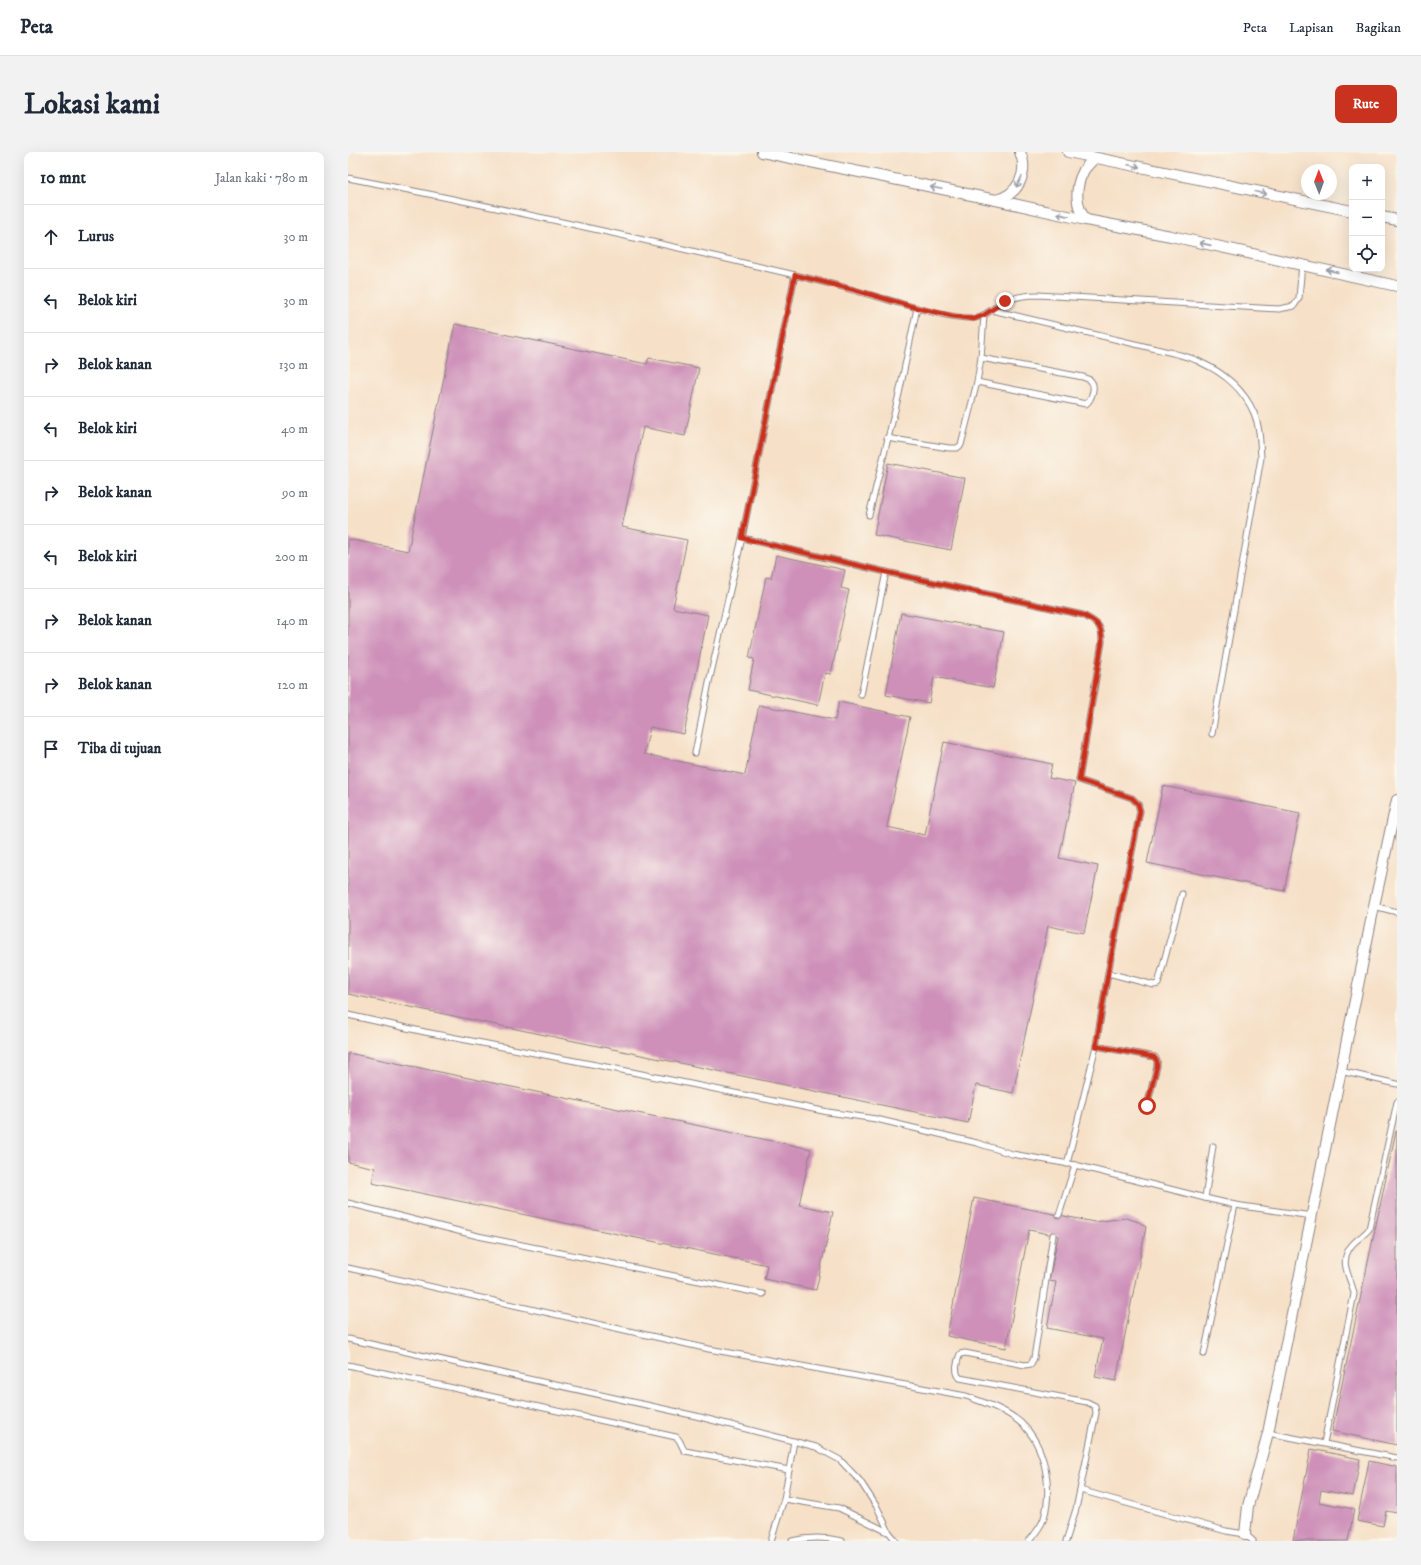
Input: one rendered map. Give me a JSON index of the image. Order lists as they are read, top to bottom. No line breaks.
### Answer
{"north":"top","page":{"header":"Peta","nav":["Peta","Lapisan","Bagikan"],"buttons":"Rute","title":"Lokasi kami","heading":["10 mnt","Jalan kaki · 780 m"],"map_buttons":["+","−"],"list":[["Lurus","30 m"],["Belok kiri","30 m"],["Belok kanan","130 m"],["Belok kiri","40 m"],["Belok kanan","90 m"],["Belok kiri","200 m"],["Belok kanan","140 m"],["Belok kanan","120 m"],"Tiba di tujuan"]}}
